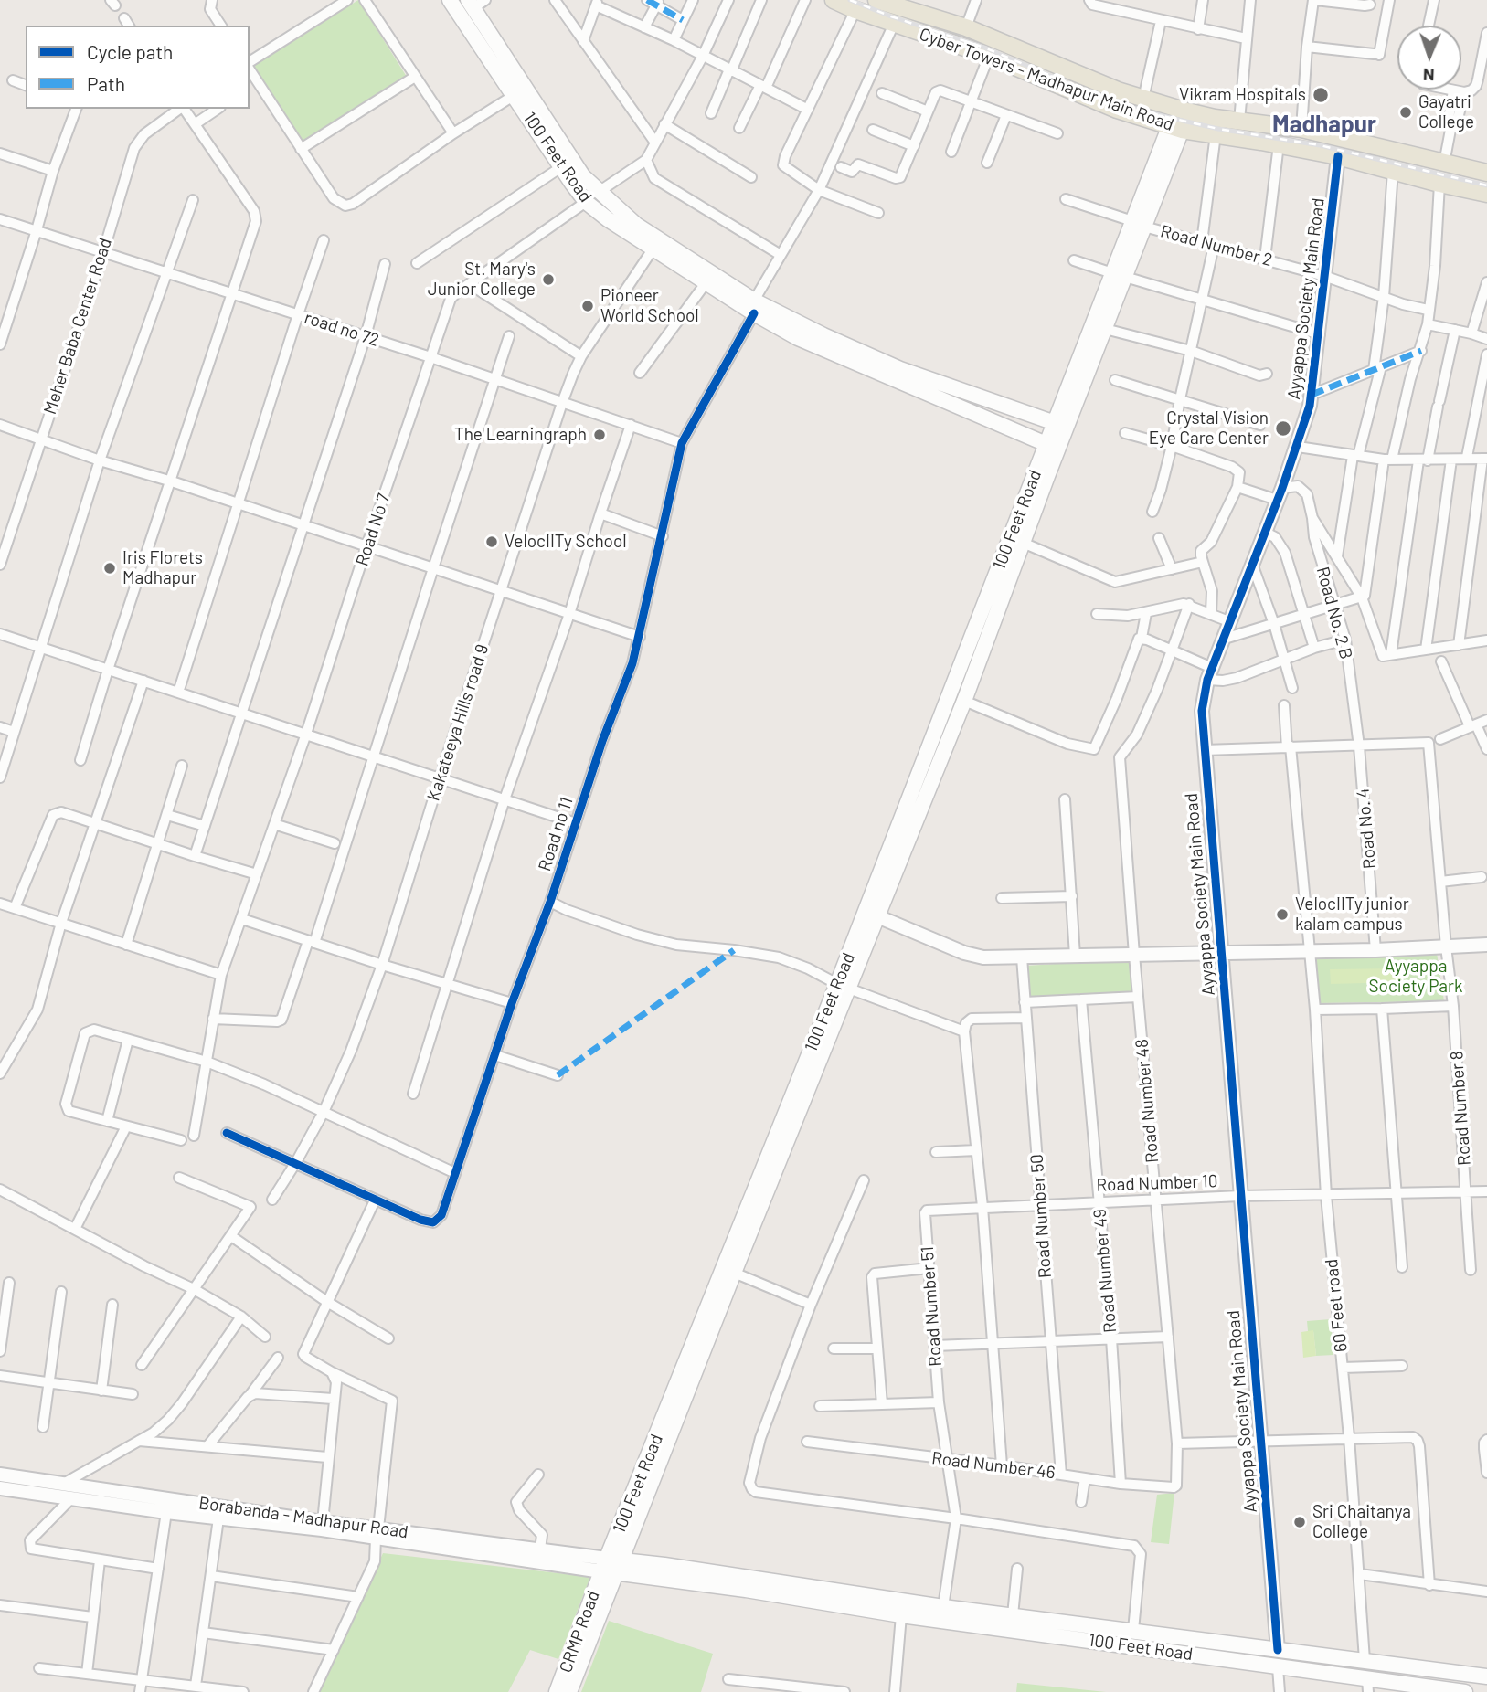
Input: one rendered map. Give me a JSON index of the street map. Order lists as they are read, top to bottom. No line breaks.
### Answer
{"streets":{"main road":["Cyber Towers - Madhapur Main Road","100 Feet Road","CRMP Road"],"street":["Road Number 2","Ayyappa Society Main Road","Meher Baba Center Road","road no 72","Road No 7","Road No. 2 B","Kakateeya Hills road 9","Road No. 4","Road no 11","Road Number 48","Road Number 8","Road Number 10","Road Number 50","Road Number 49","60 Feet road","Road Number 51","Road Number 46","Borabanda - Madhapur Road"]},"crossings":[["Cyber Towers - Madhapur Main Road","Ayyappa Society Main Road"],["Cyber Towers - Madhapur Main Road","Road no 11"],["100 Feet Road","Ayyappa Society Main Road"],["100 Feet Road","Road No 7"],["100 Feet Road","Kakateeya Hills road 9"],["100 Feet Road","Road no 11"],["100 Feet Road","60 Feet road"],["100 Feet Road","Road Number 51"],["100 Feet Road","Borabanda - Madhapur Road"],["100 Feet Road","CRMP Road"],["Road Number 2","Ayyappa Society Main Road"],["Ayyappa Society Main Road","Road Number 10"],["Meher Baba Center Road","road no 72"],["road no 72","Road No 7"],["road no 72","Kakateeya Hills road 9"],["road no 72","Road no 11"],["Road No. 2 B","Road No. 4"],["Road No. 2 B","Road Number 8"],["Kakateeya Hills road 9","Road no 11"],["Road No. 4","Road Number 8"],["Road Number 48","Road Number 10"],["Road Number 48","Road Number 46"],["Road Number 8","Road Number 10"],["Road Number 10","Road Number 50"],["Road Number 10","Road Number 49"],["Road Number 10","60 Feet road"],["Road Number 10","Road Number 51"],["Road Number 50","Road Number 46"],["Road Number 49","Road Number 46"],["Road Number 51","Road Number 46"],["Borabanda - Madhapur Road","CRMP Road"]],"districts":["Madhapur"],"parks":["Ayyappa Society Park"],"places":["Vikram Hospitals","Gayatri College","St. Mary's Junior College","Pioneer World School","Crystal Vision Eye Care Center","The Learningraph","VelocIITy School","Iris Florets Madhapur","VelocIITy junior kalam campus","Sri Chaitanya College"],"legend":["Cycle path","Path"],"north":"bottom"}
